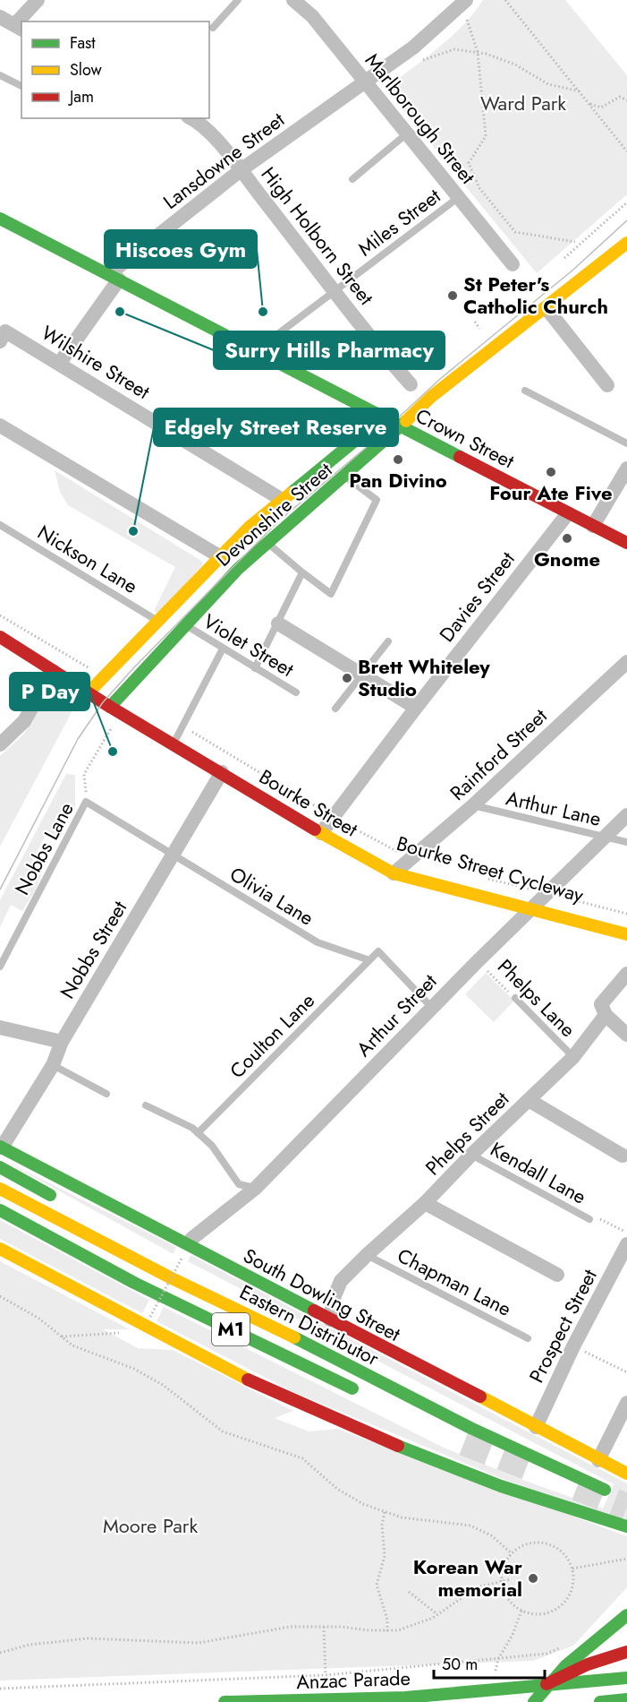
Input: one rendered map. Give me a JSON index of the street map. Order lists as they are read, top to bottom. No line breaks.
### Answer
{"streets":{"main road":["Crown Street","Devonshire Street","Bourke Street","South Dowling Street","Eastern Distributor","M1","Anzac Parade"],"street":["Marlborough Street","Lansdowne Street","High Holborn Street","Wilshire Street","Davies Street","Rainford Street","Nobbs Street","Arthur Street","Phelps Street","Prospect Street"],"lane":["Miles Street","Nickson Lane","Violet Street","Arthur Lane","Nobbs Lane","Olivia Lane","Phelps Lane","Coulton Lane","Kendall Lane","Chapman Lane"]},"crossings":[["Marlborough Street","Lansdowne Street"],["Marlborough Street","Miles Street"],["Lansdowne Street","High Holborn Street"],["Lansdowne Street","Wilshire Street"],["Lansdowne Street","Crown Street"],["Miles Street","High Holborn Street"],["Miles Street","Crown Street"],["Wilshire Street","Devonshire Street"],["Crown Street","Devonshire Street"],["Crown Street","Davies Street"],["Devonshire Street","Nickson Lane"],["Devonshire Street","Violet Street"],["Devonshire Street","Bourke Street"],["Davies Street","Bourke Street"],["Rainford Street","Bourke Street"],["Rainford Street","Arthur Lane"],["Bourke Street","Nobbs Street"],["Bourke Street","Arthur Street"],["Arthur Lane","Arthur Street"],["Nobbs Lane","Olivia Lane"],["Olivia Lane","Nobbs Street"],["Olivia Lane","Arthur Street"],["Olivia Lane","Coulton Lane"],["Nobbs Street","South Dowling Street"],["Phelps Lane","Arthur Street"],["Phelps Lane","Phelps Street"],["Phelps Street","Kendall Lane"],["Phelps Street","Chapman Lane"],["Phelps Street","South Dowling Street"],["South Dowling Street","Prospect Street"],["Eastern Distributor","M1"]],"parks":["Ward Park","Moore Park"],"places":["St Peter's Catholic Church","Surry Hills Pharmacy","Hiscoes Gym","Pan Divino","Four Ate Five","Edgely Street Reserve","Gnome","Brett Whiteley Studio","P Day","Korean War memorial"],"legend":["Fast","Slow","Jam"],"scale_bar":"50 m"}
